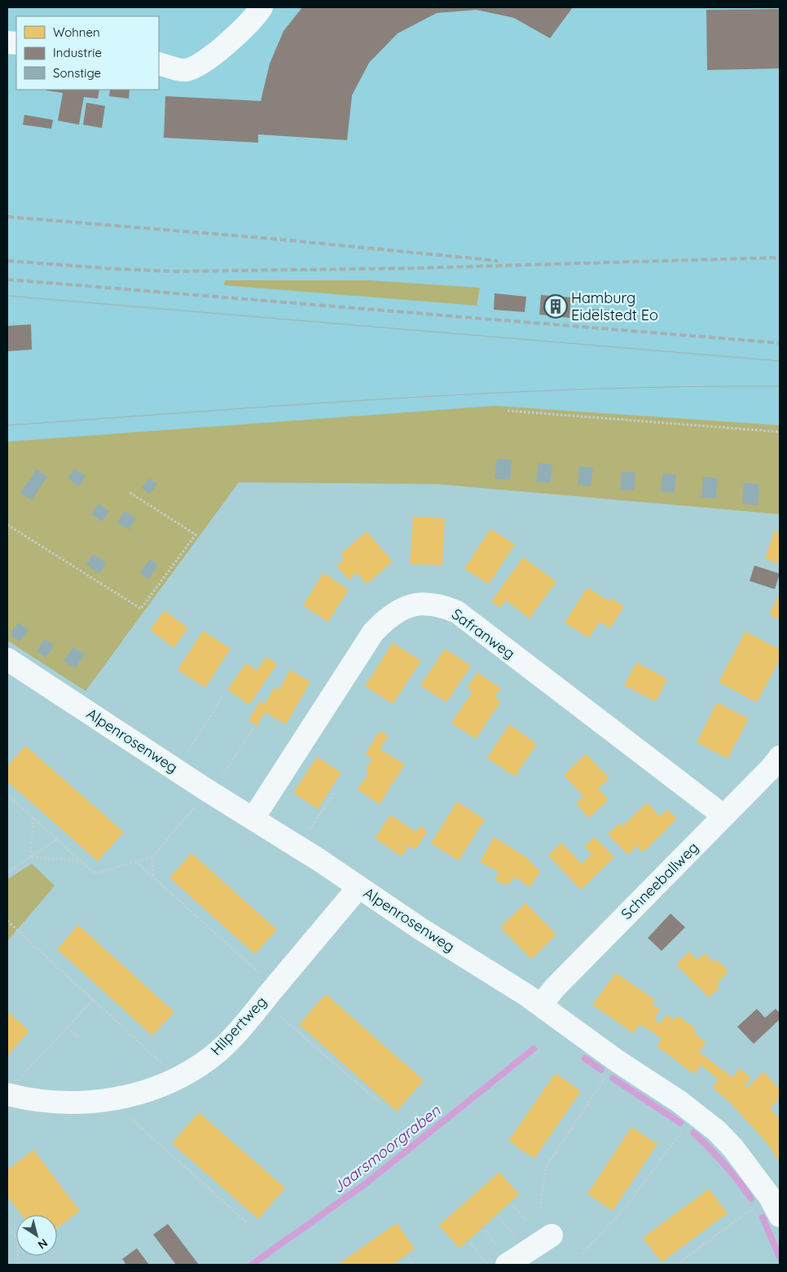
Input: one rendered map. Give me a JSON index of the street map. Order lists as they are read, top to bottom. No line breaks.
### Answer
{"streets":{"street":["Safranweg","Alpenrosenweg","Schneeballweg","Hilpertweg"]},"crossings":[["Safranweg","Alpenrosenweg"],["Safranweg","Schneeballweg"],["Alpenrosenweg","Schneeballweg"],["Alpenrosenweg","Hilpertweg"]],"water":["Jaarsmoorgraben"],"places":{"building":["Hamburg Eidelstedt Eo"]},"legend":["Wohnen","Industrie","Sonstige"],"north":"bottom right"}
